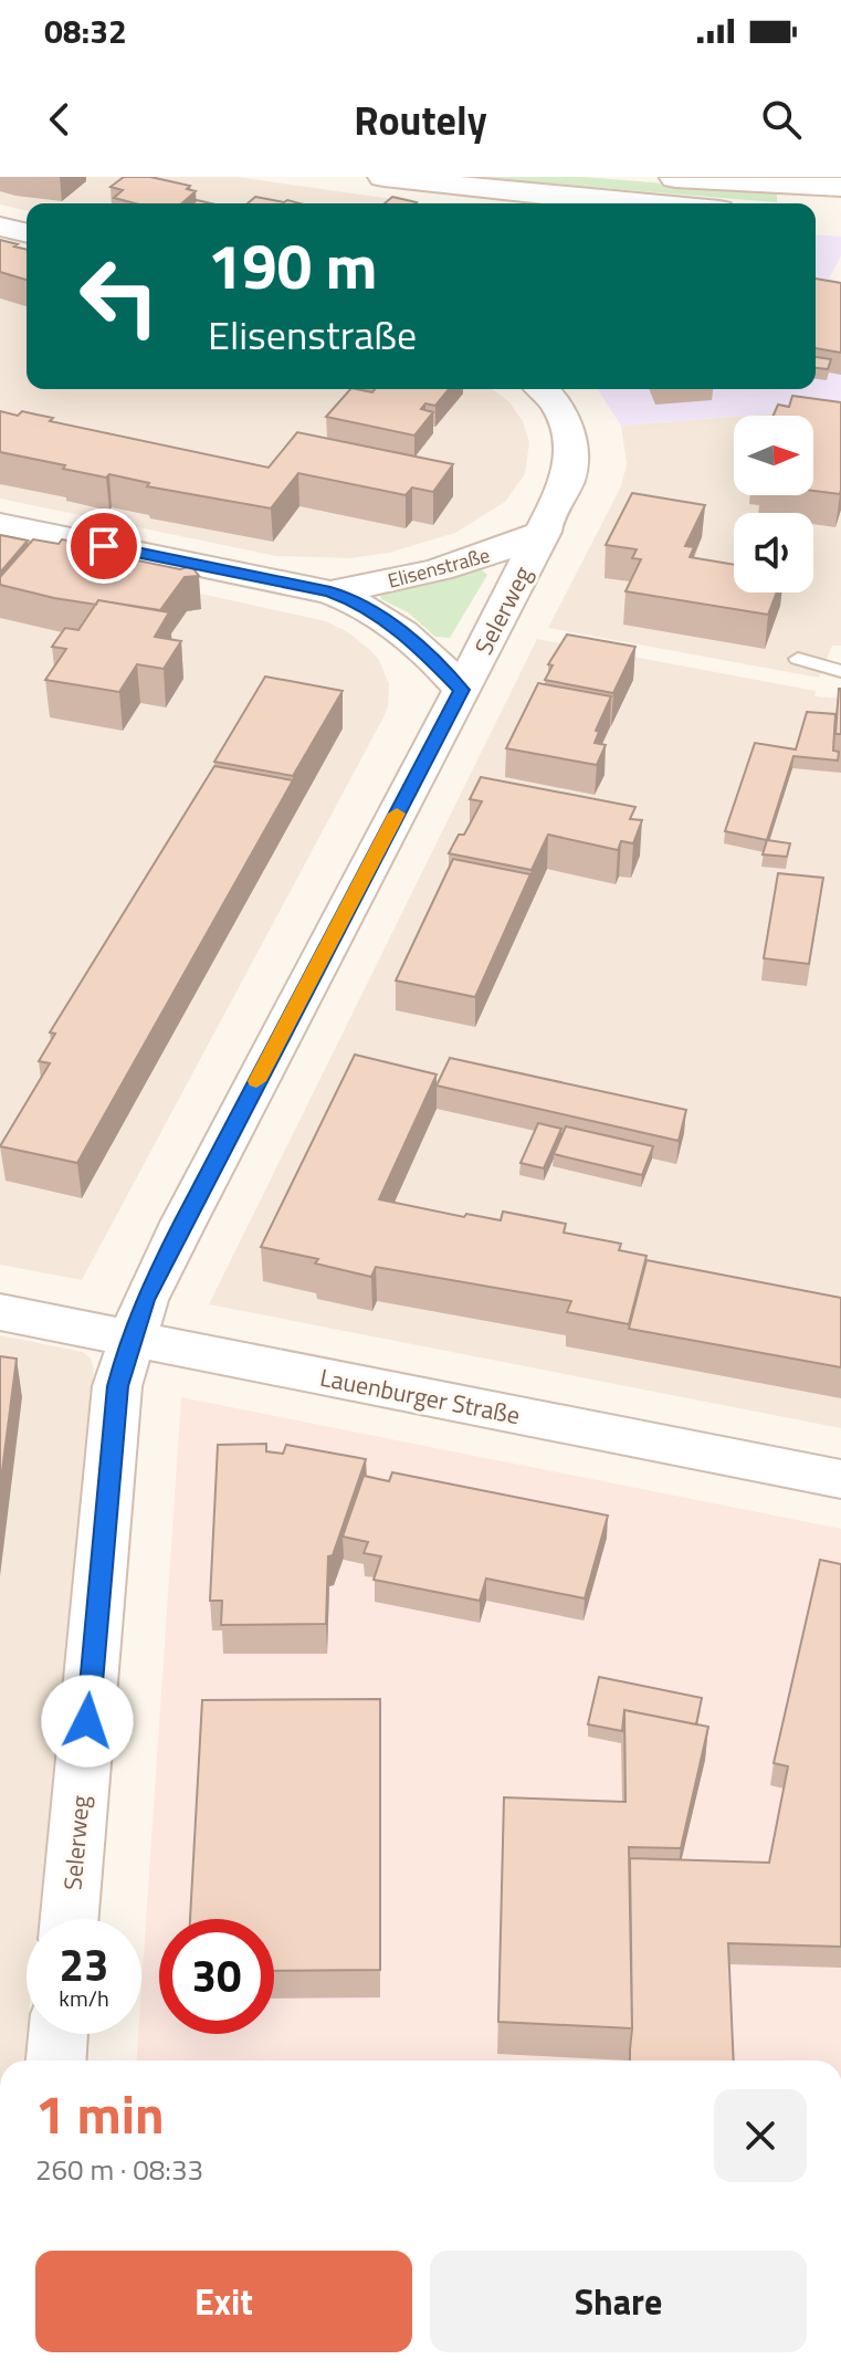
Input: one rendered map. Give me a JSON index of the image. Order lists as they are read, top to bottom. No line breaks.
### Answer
{"streets":{"street":["Elisenstraße","Selerweg","Lauenburger Straße"]},"crossings":[["Elisenstraße","Selerweg"],["Selerweg","Lauenburger Straße"]],"north":"right","page":{"status":"08:32","header":"Routely","turn":["190 m","Elisenstraße"],"speed":"23 km/h","limit":"30","heading":["1 min","260 m · 08:33"],"buttons":["Exit","Share"]}}
